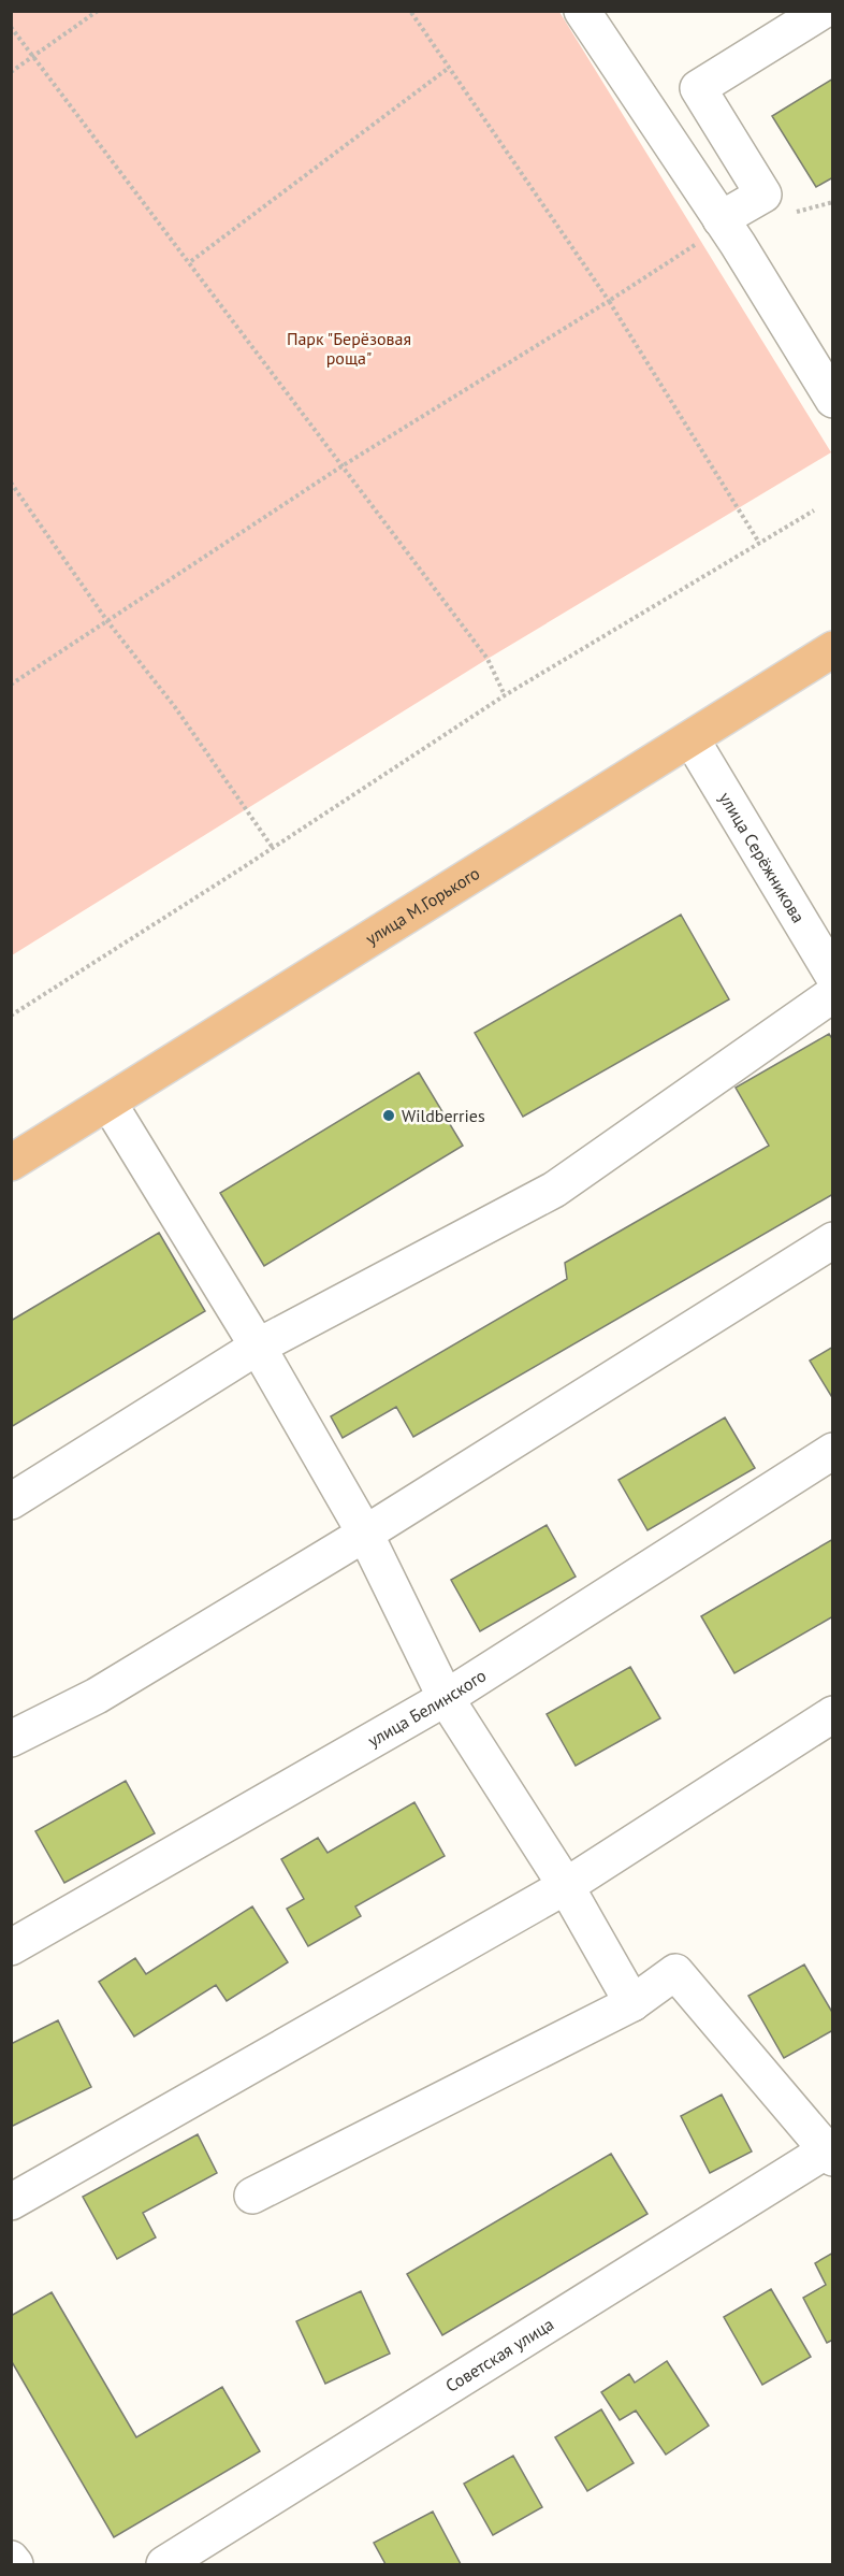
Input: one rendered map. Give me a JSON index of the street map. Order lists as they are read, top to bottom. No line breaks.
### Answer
{"streets":{"main road":["улица М.Горького"],"street":["улица Серёжникова","улица Белинского","Советская улица"]},"crossings":[["улица Серёжникова","улица М.Горького"]],"parks":["Парк \"Берёзовая роща\""],"places":["Wildberries"]}
